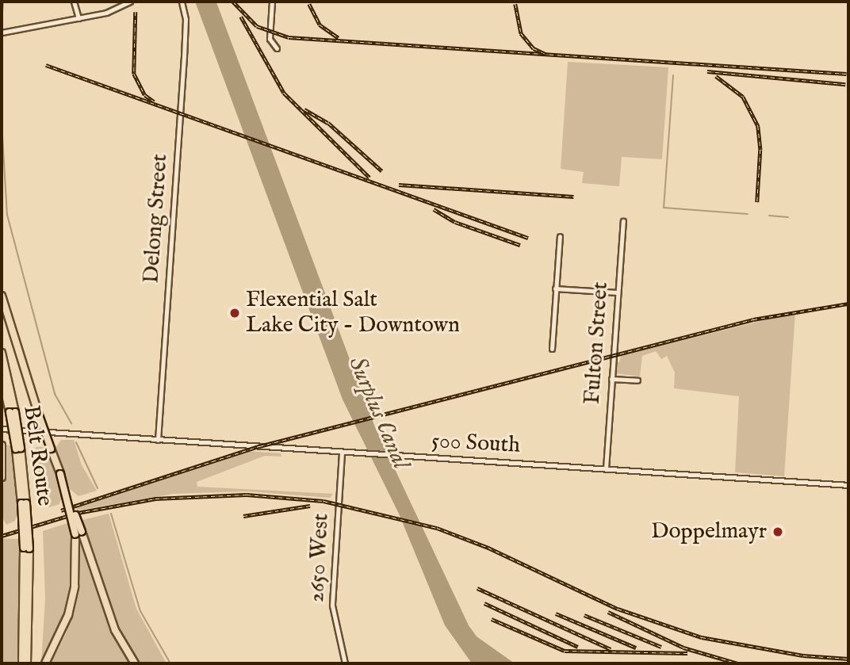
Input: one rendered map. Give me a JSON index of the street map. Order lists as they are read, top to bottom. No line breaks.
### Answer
{"streets":{"highway":["Belt Route"],"street":["Delong Street","Fulton Street","500 South","2650 West"]},"crossings":[["Delong Street","500 South"],["Fulton Street","500 South"],["500 South","2650 West"]],"water":["Surplus Canal"],"places":["Flexential Salt Lake City - Downtown","Doppelmayr"]}
